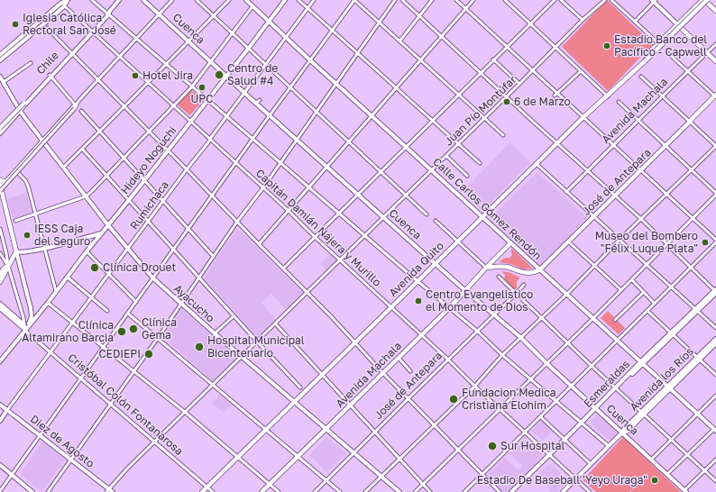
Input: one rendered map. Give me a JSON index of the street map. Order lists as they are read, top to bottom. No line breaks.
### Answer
{"streets":{"main road":["Cuenca","Chile","Avenida Machala","Hideyo Noguchi","José de Antepara","Rumichaca","Calle Carlos Gómez Rendón","Avenida Quito","Ayacucho","Avenida los Ríos","Esmeraldas","Cristóbal Colón Fontanarosa","Diez de Agosto"],"street":["Juan Pío Montúfar","Capitán Damián Nájera y Murillo"]},"crossings":[["Cuenca","Juan Pío Montúfar"],["Cuenca","Avenida Machala"],["Cuenca","Hideyo Noguchi"],["Cuenca","José de Antepara"],["Cuenca","Rumichaca"],["Cuenca","Avenida Quito"],["Cuenca","Avenida los Ríos"],["Cuenca","Esmeraldas"],["Chile","Capitán Damián Nájera y Murillo"],["Chile","Ayacucho"],["Juan Pío Montúfar","Calle Carlos Gómez Rendón"],["Juan Pío Montúfar","Capitán Damián Nájera y Murillo"],["Juan Pío Montúfar","Ayacucho"],["Juan Pío Montúfar","Cristóbal Colón Fontanarosa"],["Juan Pío Montúfar","Diez de Agosto"],["Avenida Machala","Calle Carlos Gómez Rendón"],["Avenida Machala","Capitán Damián Nájera y Murillo"],["Avenida Machala","Ayacucho"],["Hideyo Noguchi","Calle Carlos Gómez Rendón"],["Hideyo Noguchi","Capitán Damián Nájera y Murillo"],["Hideyo Noguchi","Ayacucho"],["Hideyo Noguchi","Cristóbal Colón Fontanarosa"],["José de Antepara","Calle Carlos Gómez Rendón"],["José de Antepara","Capitán Damián Nájera y Murillo"],["José de Antepara","Ayacucho"],["Rumichaca","Calle Carlos Gómez Rendón"],["Rumichaca","Capitán Damián Nájera y Murillo"],["Rumichaca","Ayacucho"],["Rumichaca","Cristóbal Colón Fontanarosa"],["Rumichaca","Diez de Agosto"],["Calle Carlos Gómez Rendón","Avenida Quito"],["Calle Carlos Gómez Rendón","Avenida los Ríos"],["Calle Carlos Gómez Rendón","Esmeraldas"],["Capitán Damián Nájera y Murillo","Avenida Quito"],["Capitán Damián Nájera y Murillo","Avenida los Ríos"],["Capitán Damián Nájera y Murillo","Esmeraldas"],["Avenida Quito","Ayacucho"],["Avenida Quito","Cristóbal Colón Fontanarosa"]],"places":["Iglesia Católica Rectoral San José","Estadio Banco del Pacífico - Capwell","Centro de Salud #4","Hotel Jira","UPC","6 de Marzo","IESS Caja del Seguro","Museo del Bombero \"Félix Luque Plata\"","Clínica Drouet","Centro Evangelistico el Momento de Dios","Clínica Gema","Clínica Altamirano Barcia","Hospital Municipal Bicentenario","CEDIEPI","Fundacion Medica Cristiana Elohim","Sur Hospital","Estadio De Baseball 'Yeyo Uraga\""]}
